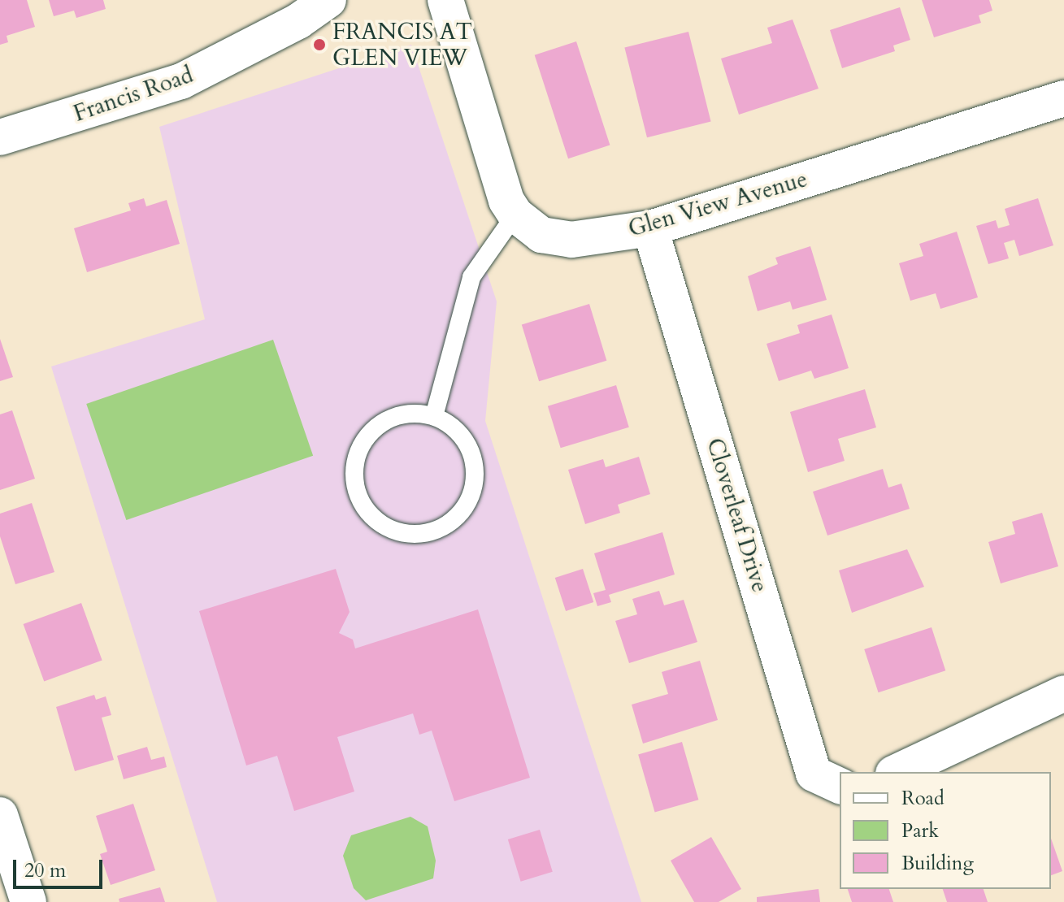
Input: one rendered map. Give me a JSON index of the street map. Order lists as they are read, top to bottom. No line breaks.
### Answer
{"streets":{"street":["Francis Road","Glen View Avenue","Cloverleaf Drive"]},"crossings":[["Glen View Avenue","Cloverleaf Drive"]],"places":["FRANCIS AT GLEN VIEW"],"legend":["Road","Park","Building"],"scale_bar":"20 m"}
